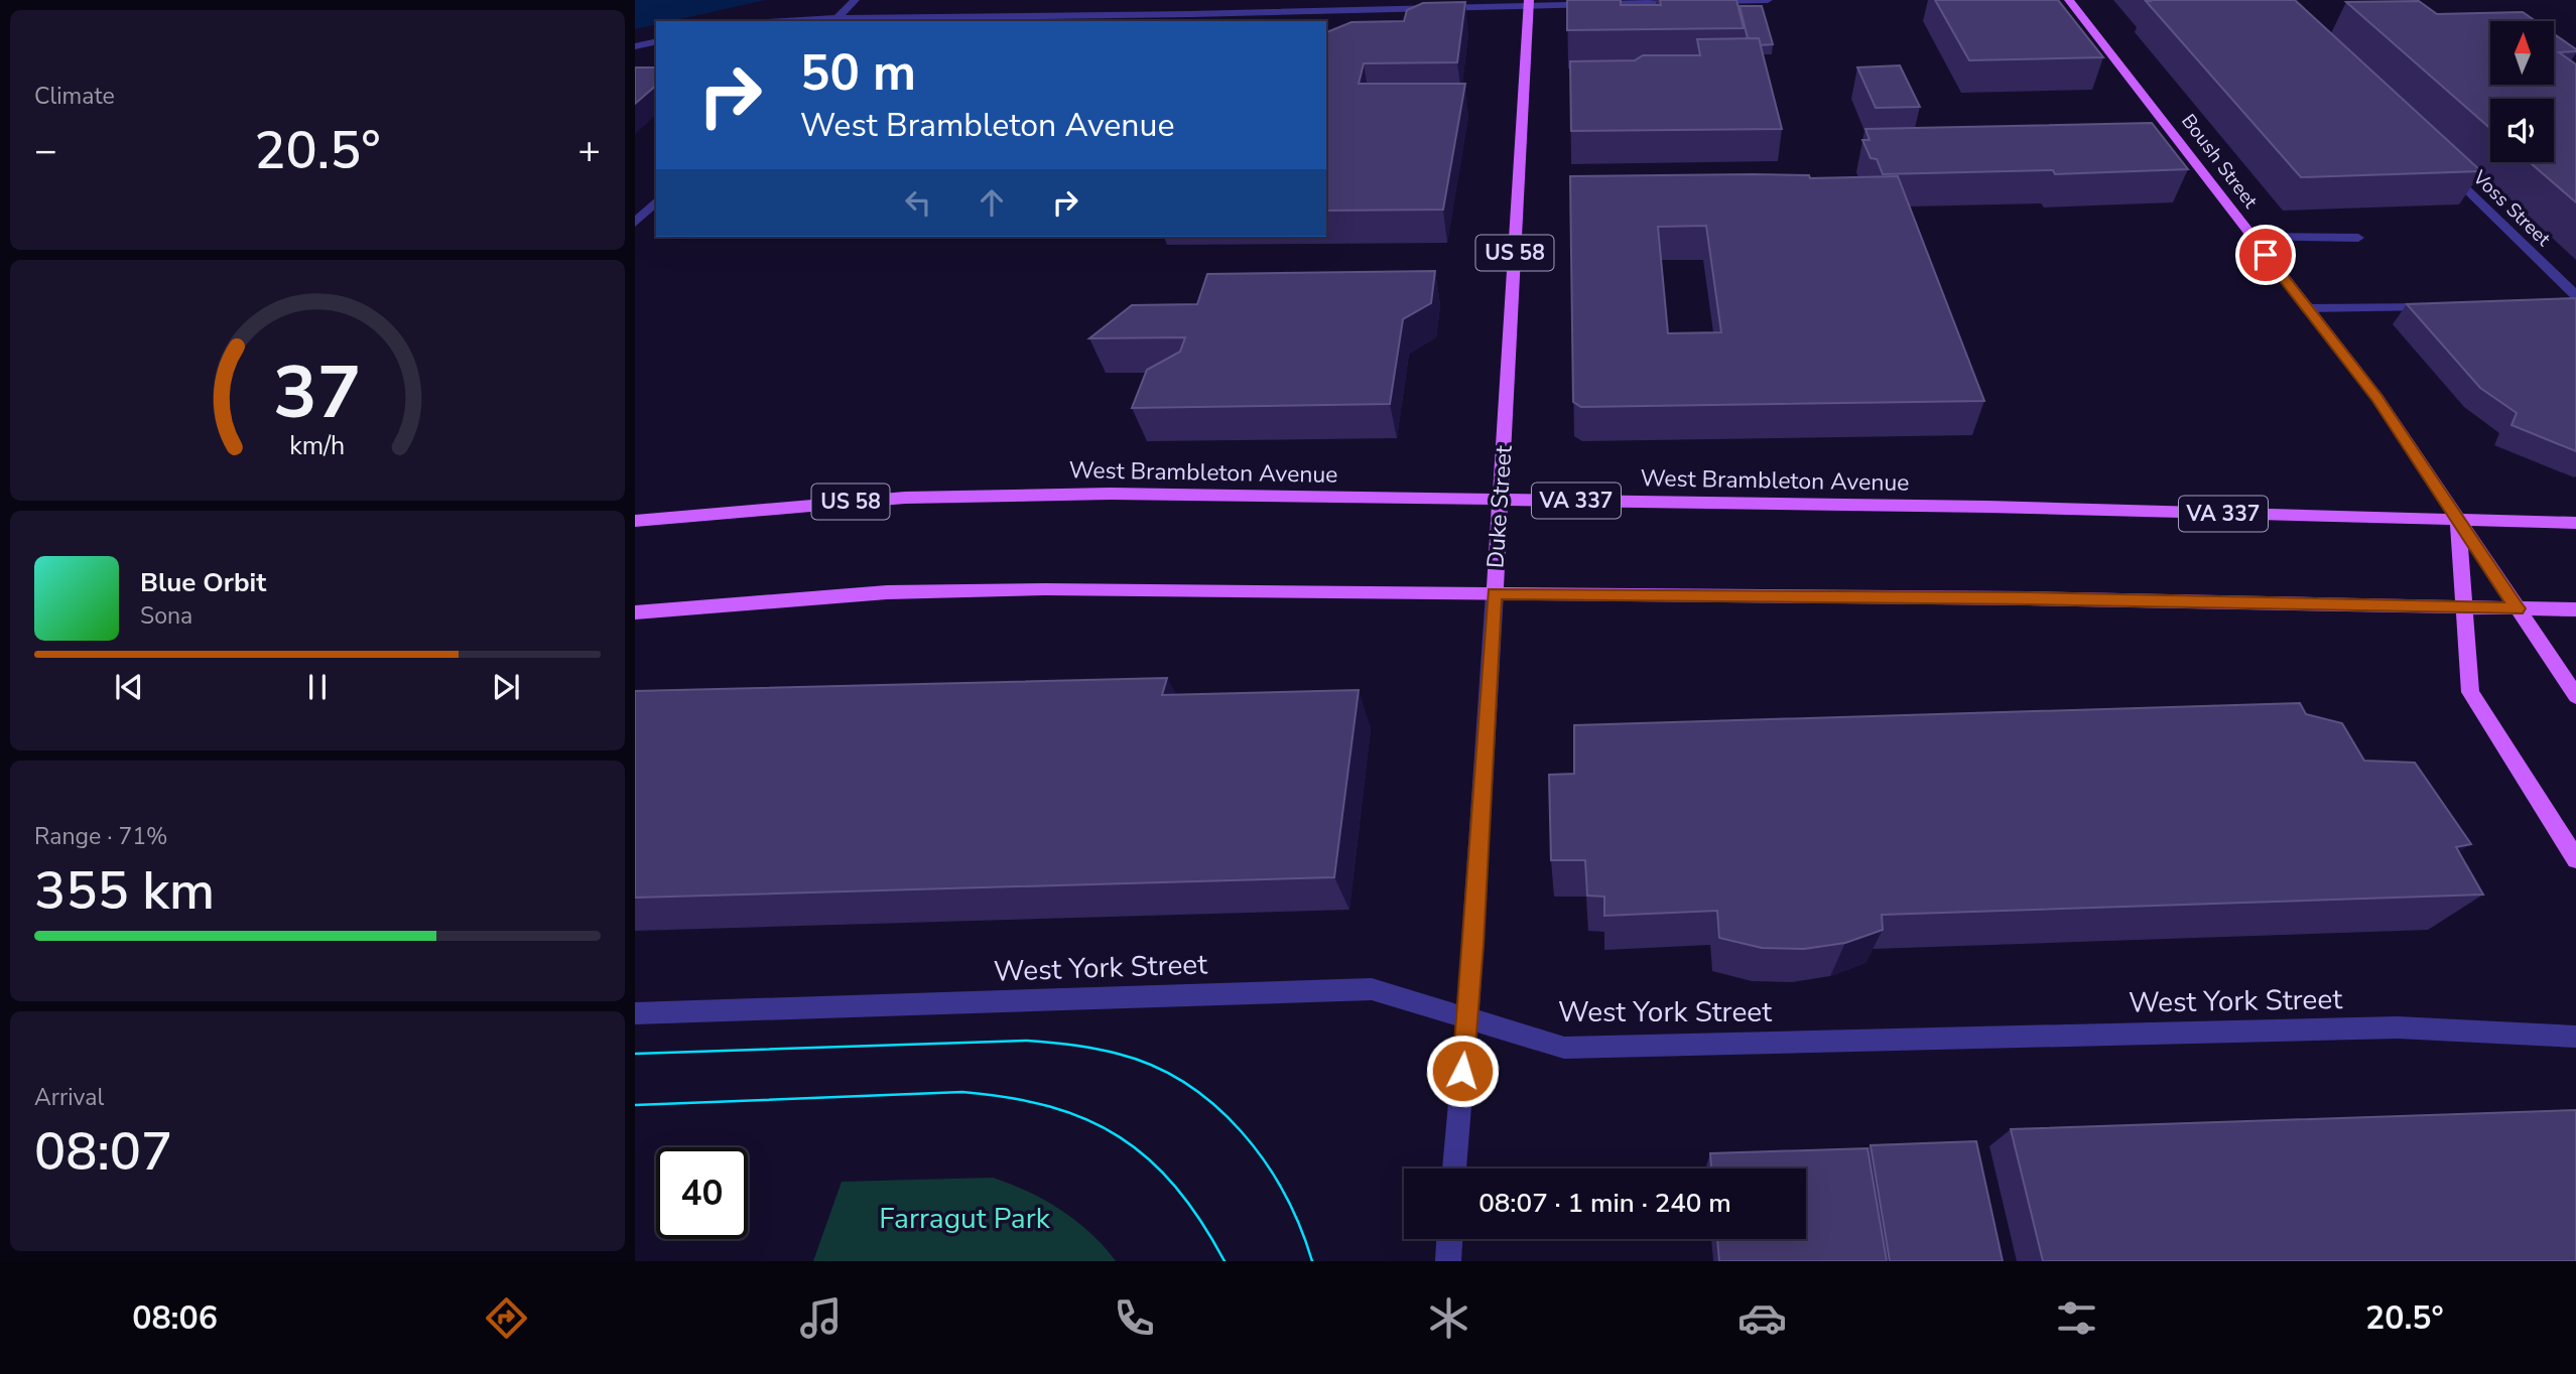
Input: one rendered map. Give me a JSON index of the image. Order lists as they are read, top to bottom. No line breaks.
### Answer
{"streets":{"main road":["Boush Street","US 58","West Brambleton Avenue","VA 337","Duke Street"],"street":["Voss Street","West York Street"]},"crossings":[["Boush Street","West Brambleton Avenue"],["West Brambleton Avenue","Duke Street"],["Duke Street","West York Street"]],"parks":["Farragut Park"],"north":"top","page":{"tile":["Climate",["Range · 71%","355 km"],["Arrival","08:07"]],"turn":["50 m","West Brambleton Avenue"],"heat":["−","20.5°","+"],"song":["Blue Orbit","Sona"],"limit":"40","trip":"08:07 · 1 min · 240 m","tabs":["08:06","20.5°"],"gauge":["37","km/h"]}}
